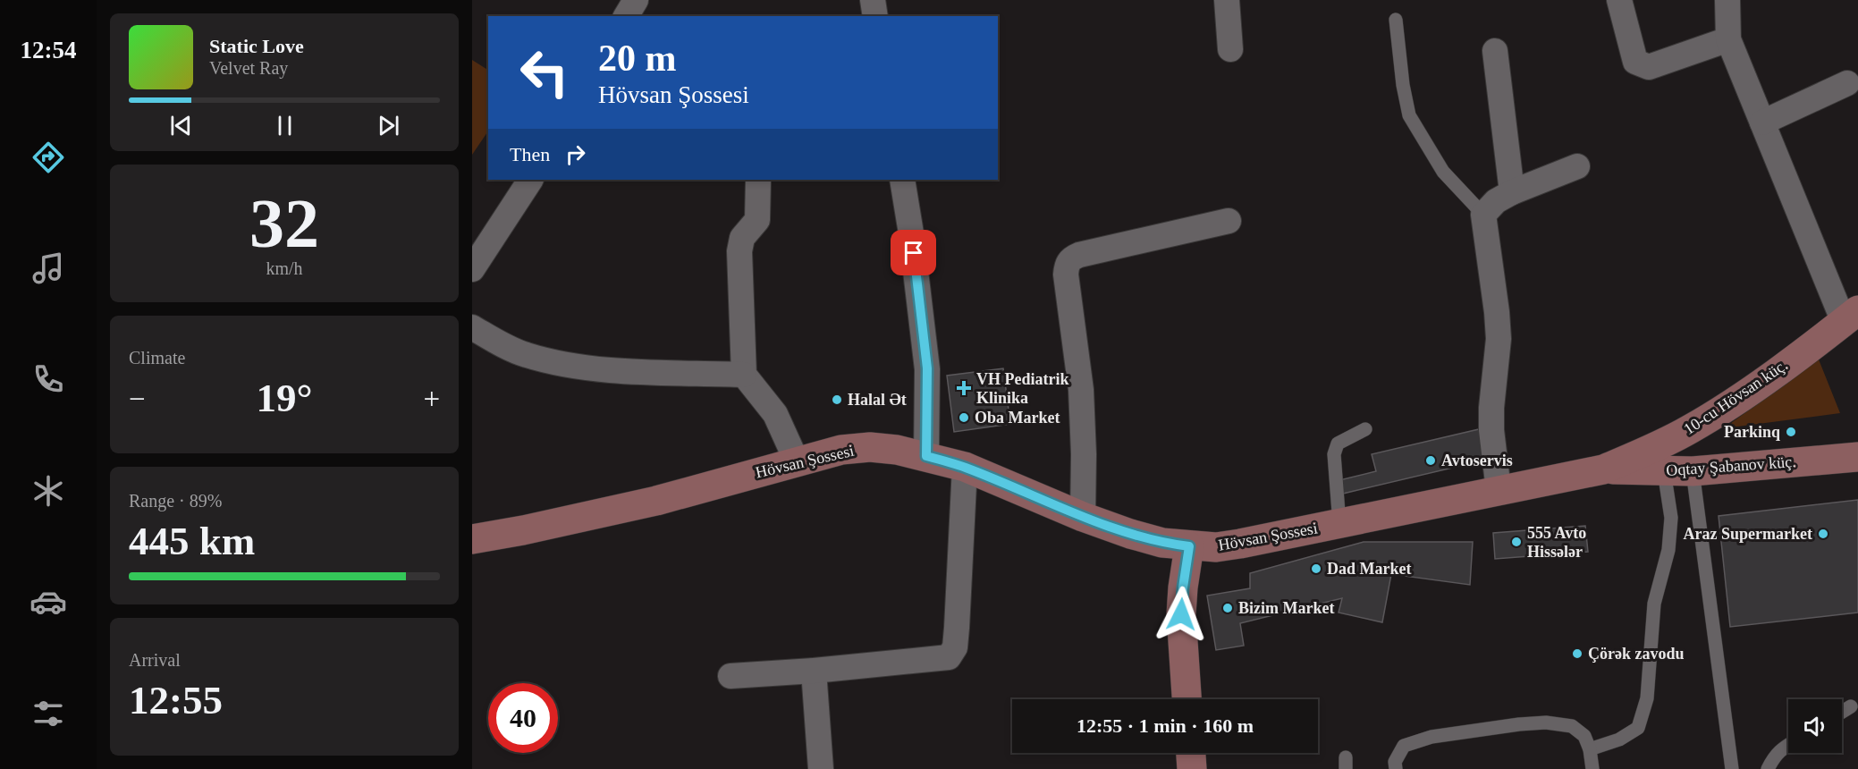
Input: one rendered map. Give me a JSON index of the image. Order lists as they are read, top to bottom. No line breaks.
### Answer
{"streets":{"main road":["10-cu Hövsan küç.","Hövsan Şossesi","Oqtay Şabanov küç."]},"crossings":[["10-cu Hövsan küç.","Hövsan Şossesi"],["10-cu Hövsan küç.","Oqtay Şabanov küç."],["Hövsan Şossesi","Oqtay Şabanov küç."]],"places":{"health":["VH Pediatrik Klinika"],"other":["Halal Ət","Oba Market","Parkinq","Avtoservis","Araz Supermarket","555 Avto Hissələr","Dad Market","Bizim Market","Çörək zavodu"]},"page":{"tabs":"12:54","turn":["20 m","Hövsan Şossesi"],"song":["Static Love","Velvet Ray"],"then":"Then","tile":[["32","km/h"],"Climate",["Range · 89%","445 km"],["Arrival","12:55"]],"heat":["−","19°","+"],"limit":"40","trip":"12:55 · 1 min · 160 m"}}
